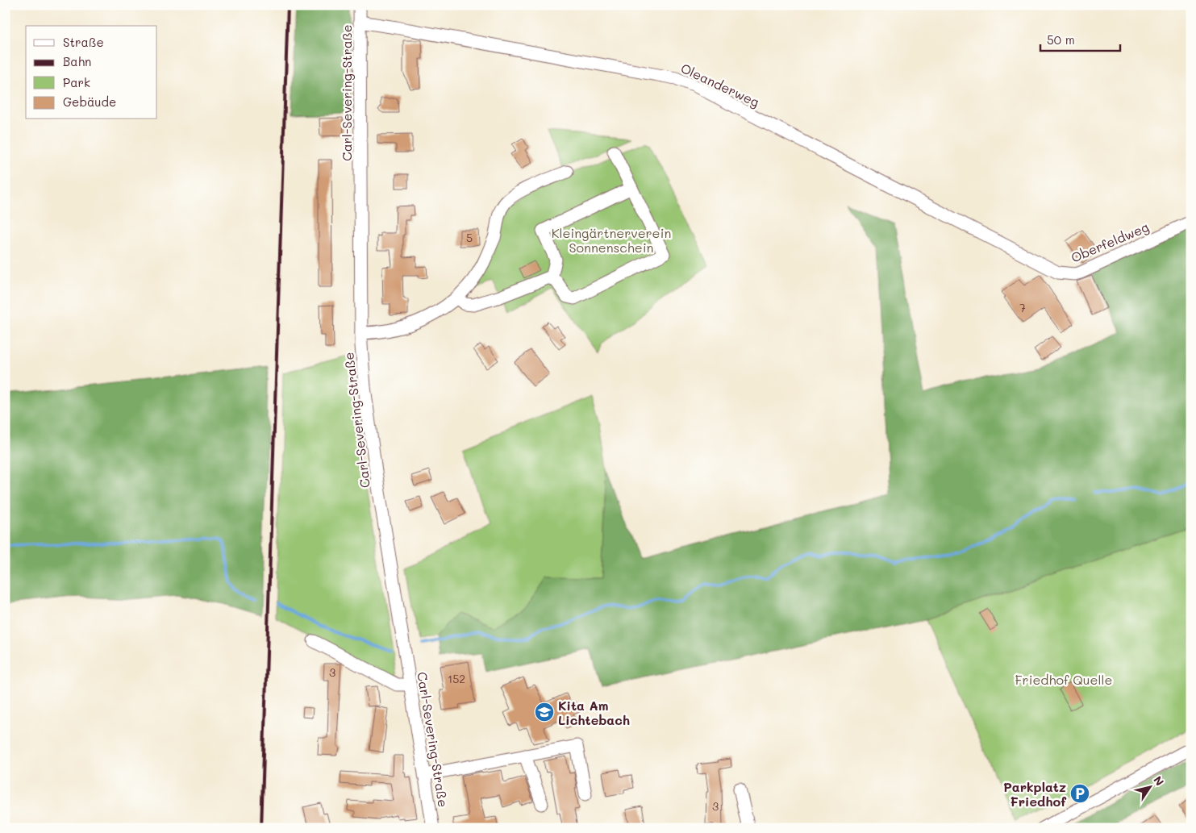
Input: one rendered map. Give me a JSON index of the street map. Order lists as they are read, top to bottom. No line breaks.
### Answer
{"streets":{"street":["Oleanderweg","Carl-Severing-Straße","Oberfeldweg"]},"crossings":[["Oleanderweg","Carl-Severing-Straße"],["Oleanderweg","Oberfeldweg"]],"parks":["Kleingärtnerverein Sonnenschein","Friedhof Quelle"],"places":{"school or university":["Kita Am Lichtebach"],"parking":["Parkplatz Friedhof"]},"house_numbers":["5","7","3","152","3"],"legend":["Straße","Bahn","Park","Gebäude"],"scale_bar":"50 m","north":"top right"}
